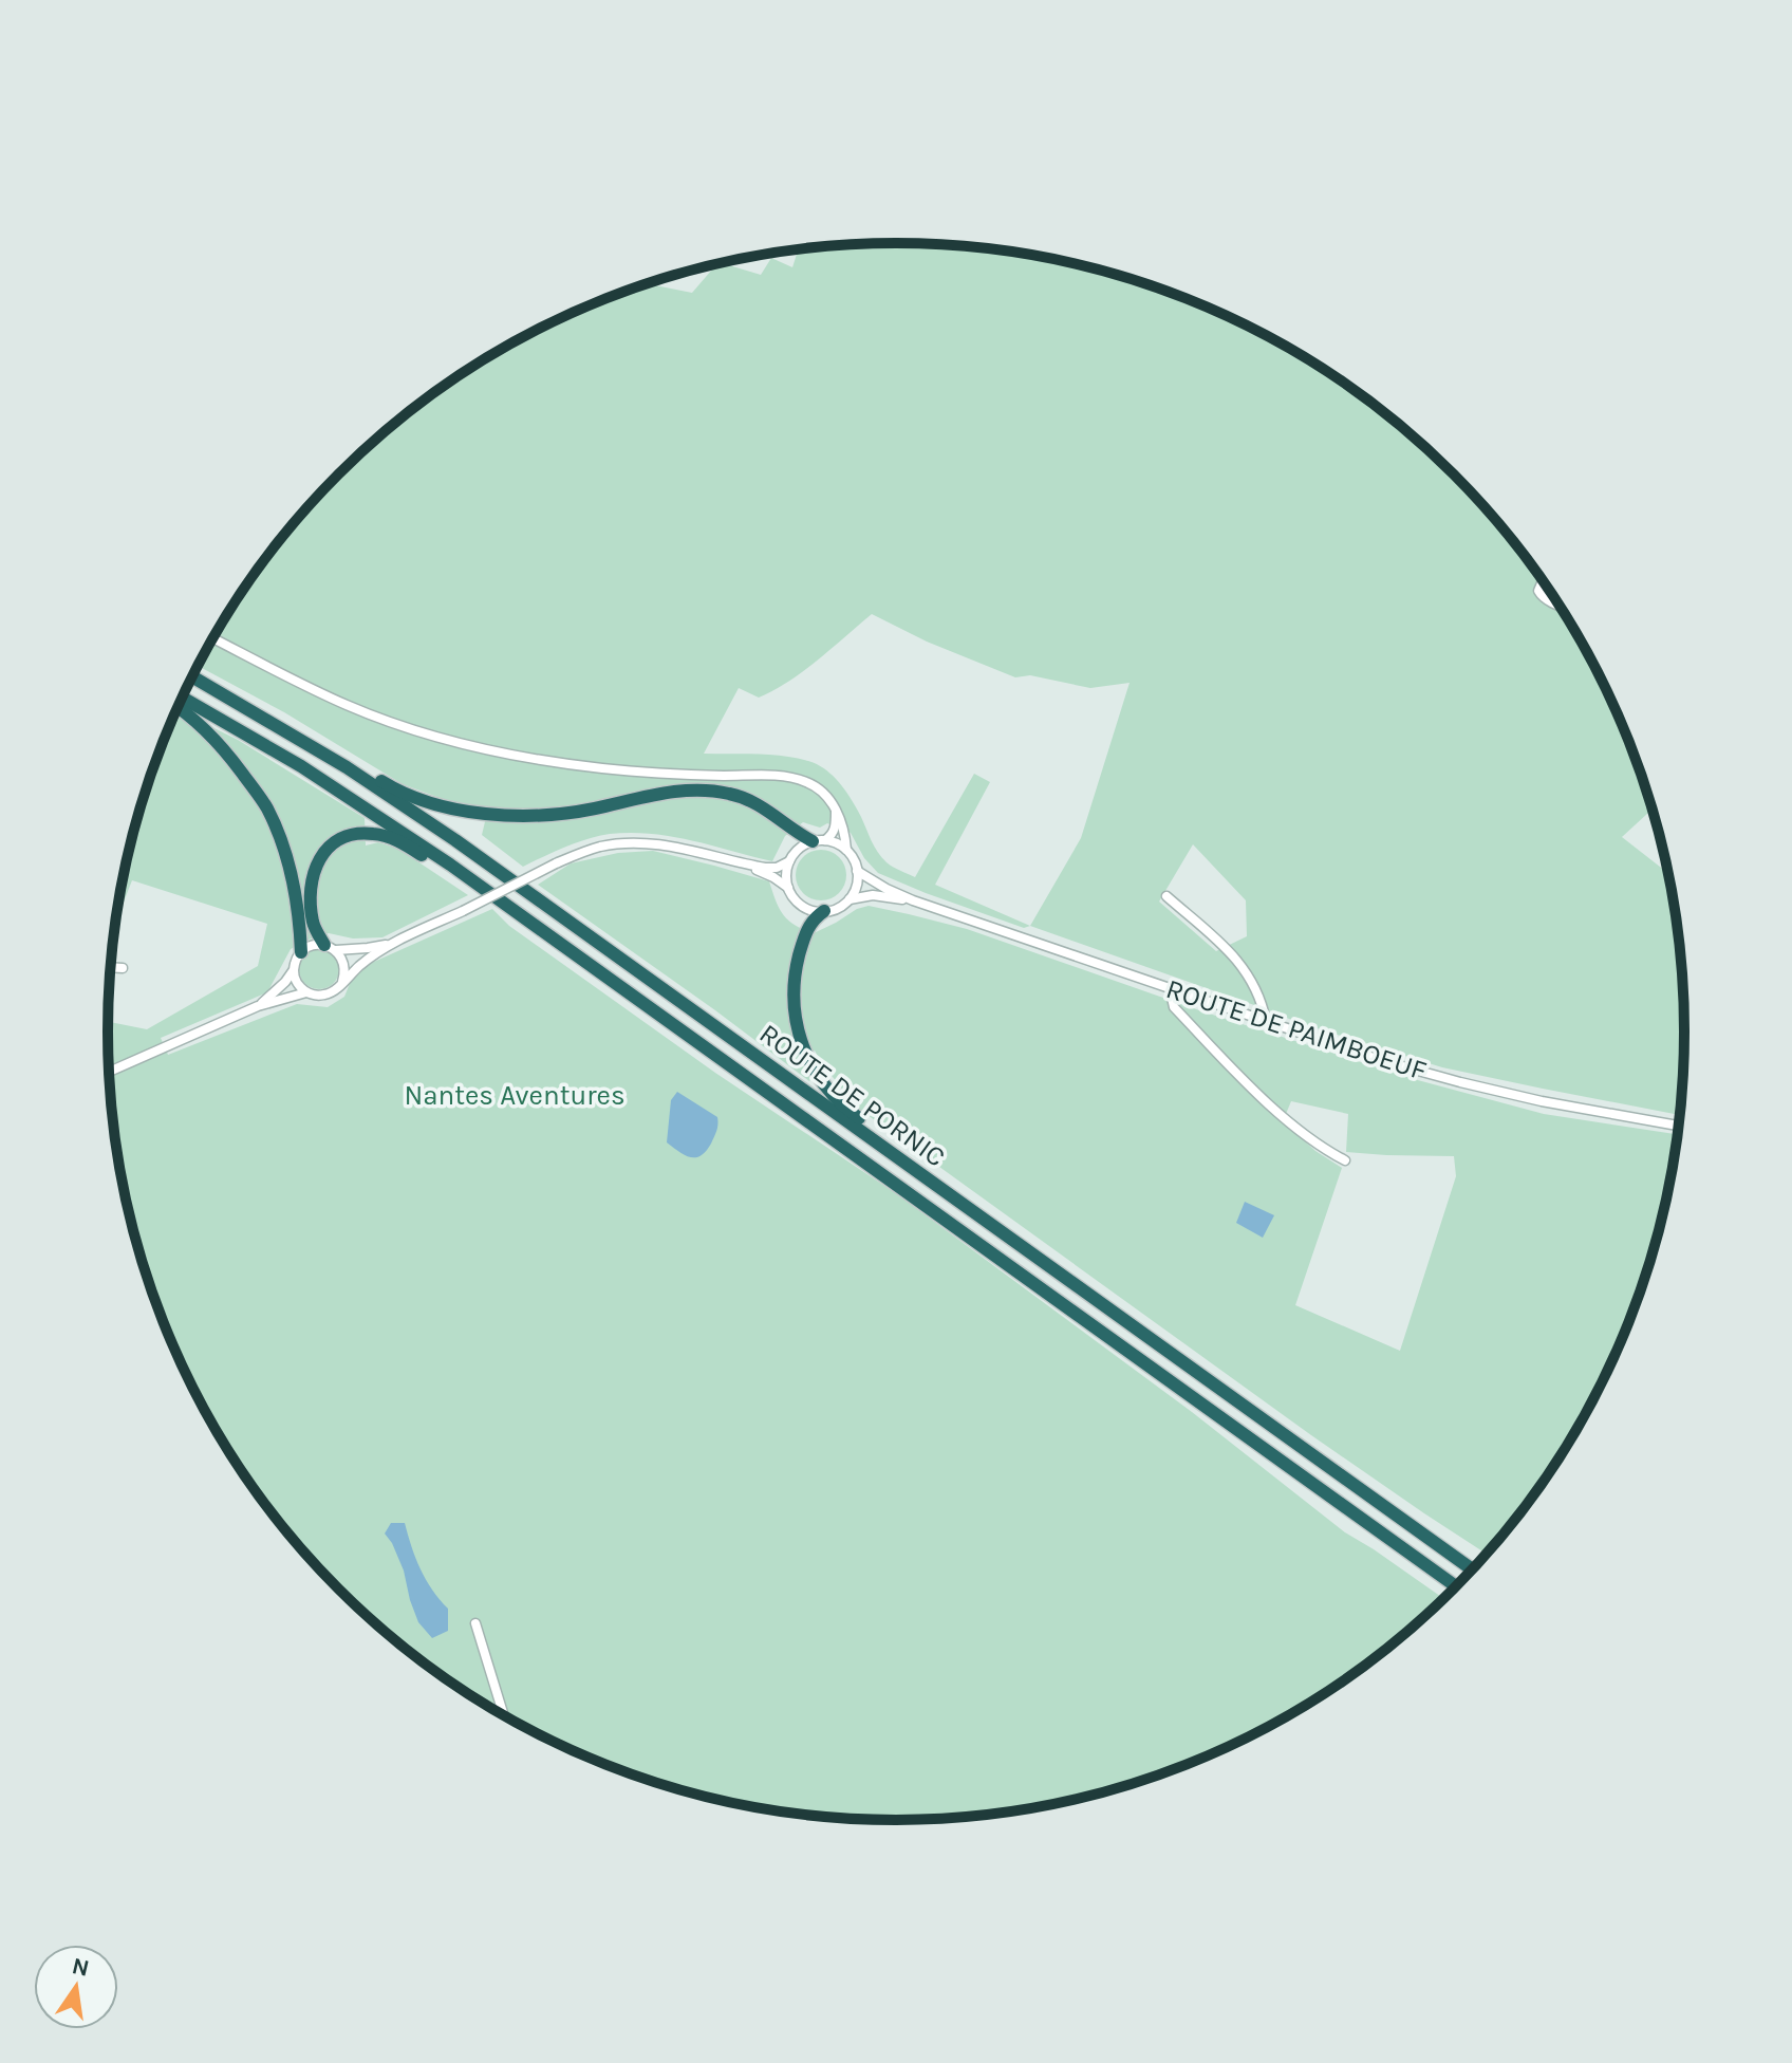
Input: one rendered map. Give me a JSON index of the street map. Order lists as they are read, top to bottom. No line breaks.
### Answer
{"streets":{"highway":["ROUTE DE PORNIC"],"street":["ROUTE DE PAIMBOEUF"]},"parks":["Nantes Aventures"],"north":"top"}
